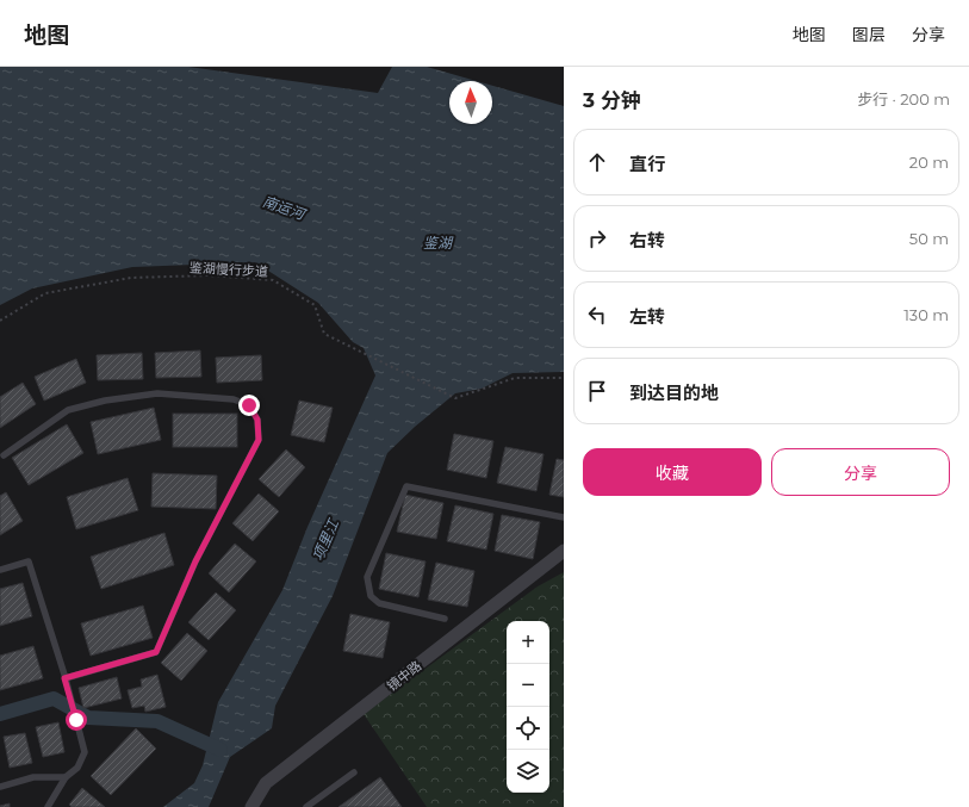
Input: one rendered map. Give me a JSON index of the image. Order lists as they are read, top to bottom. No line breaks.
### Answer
{"streets":{"street":["镜中路"],"path":["鉴湖慢行步道"]},"water":["南运河","鉴湖","项里江"],"north":"top","page":{"header":"地图","nav":["地图","图层","分享"],"heading":["3 分钟","步行 · 200 m"],"list":[["直行","20 m"],["右转","50 m"],["左转","130 m"],"到达目的地"],"buttons":["收藏","分享"],"map_buttons":["+","−"]}}
